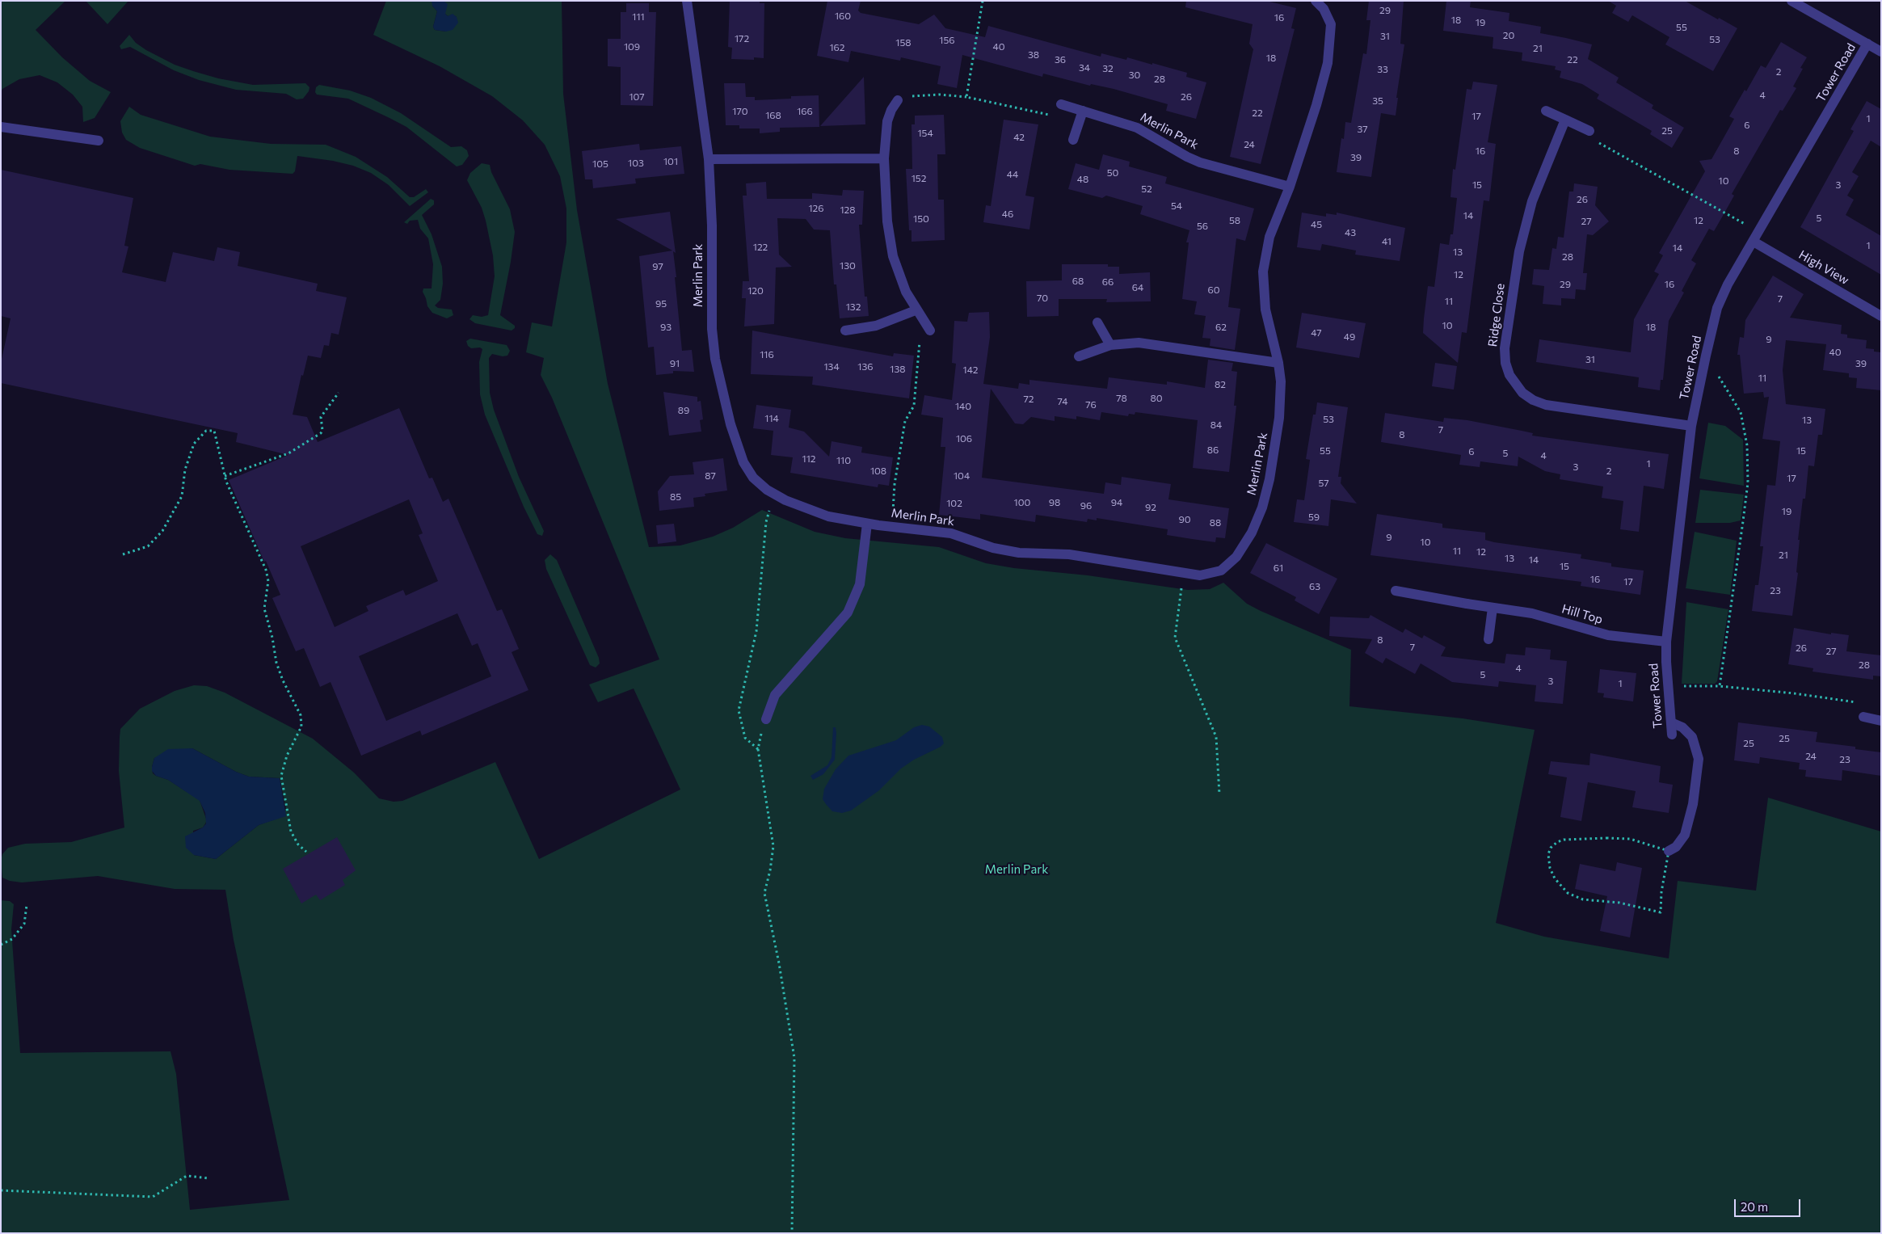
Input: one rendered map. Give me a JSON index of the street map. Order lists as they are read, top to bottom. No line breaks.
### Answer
{"streets":{"street":["Tower Road","Merlin Park","High View","Ridge Close","Hill Top"]},"crossings":[["Tower Road","High View"],["Tower Road","Ridge Close"],["Tower Road","Hill Top"]],"parks":["Merlin Park"],"house_numbers":["29","160","111","16","18","19","55","20","31","172","53","156","158","109","40","162","21","38","18","36","22","34","32","33","2","30","28","4","107","26","35","170","166","22","168","17","1","6","37","25","154","42","24","16","8","39","101","103","105","50","44","152","48","10","15","3","52","26","54","126","128","46","14","5","150","58","12","27","45","56","43","41","1","122","14","13","28","130","97","12","68","66","29","16","64","60","120","70","7","11","95","132","10","93","62","18","47","49","9","40","116","31","91","39","134","136","138","142","11","82","78","80","72","74","76","140","89","114","53","13","84","7","8","106","86","55","15","6","5","4","112","110","1","3","108","2","87","104","17","57","85","100","98","94","102","96","92","19","59","90","88","9","10","11","12","21","13","14","15","61","16","17","63","23","8","7","26","27","28","4","5","3","1","25","25","24","23"],"scale_bar":"20 m"}
